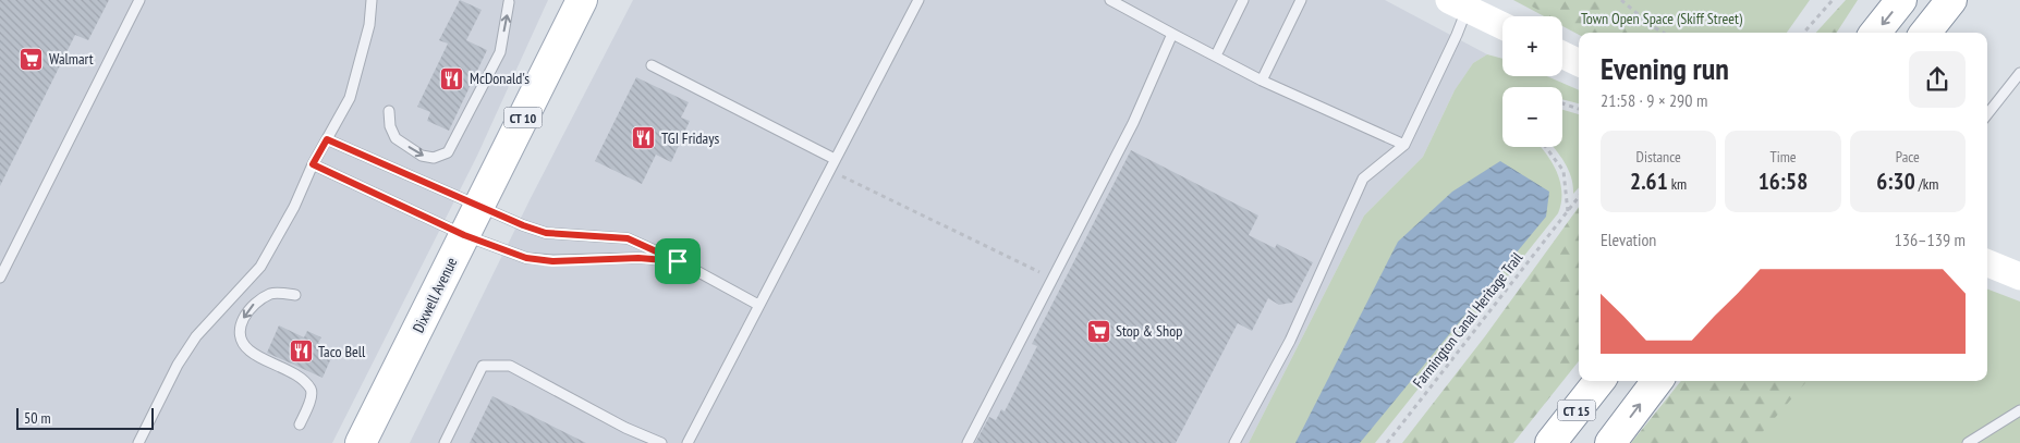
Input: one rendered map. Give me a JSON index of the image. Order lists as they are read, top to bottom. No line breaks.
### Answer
{"streets":{"main road":["CT 10","Dixwell Avenue","CT 15"],"path":["Farmington Canal Heritage Trail"]},"parks":["Town Open Space (Skiff Street)"],"places":{"supermarket":["Walmart","Stop & Shop"],"restaurant":["McDonald's","TGI Fridays","Taco Bell"]},"scale_bar":"50 m","page":{"map_buttons":["+","−"],"heading":["Evening run","21:58 · 9 × 290 m"],"stats":[["Distance","2.61 km"],["Time","16:58"],["Pace","6:30 /km"]],"chart":["Elevation","136–139 m"],"scale":"50 m"}}
